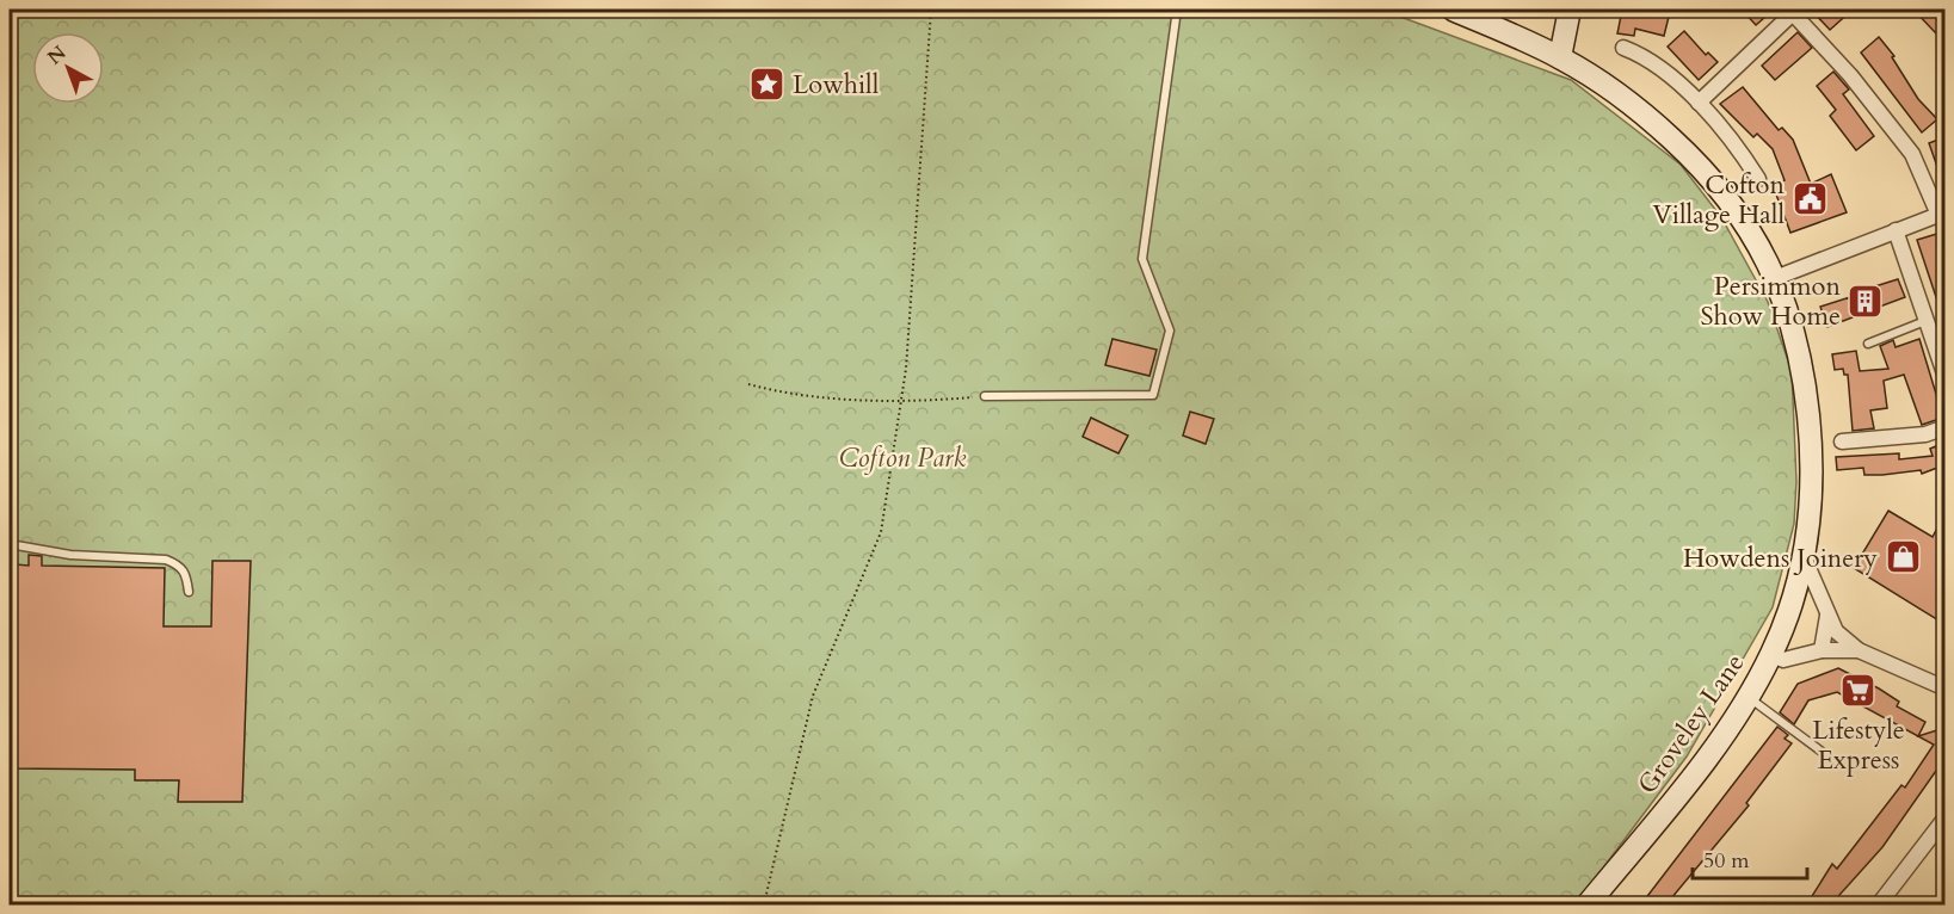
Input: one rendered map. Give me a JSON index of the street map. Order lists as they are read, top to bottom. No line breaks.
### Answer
{"streets":{"main road":["Groveley Lane"]},"parks":["Cofton Park"],"places":{"place":["Lowhill"],"public building":["Cofton Village Hall"],"building":["Persimmon Show Home"],"shop":["Howdens Joinery"],"supermarket":["Lifestyle Express"]},"scale_bar":"50 m","north":"top left"}
